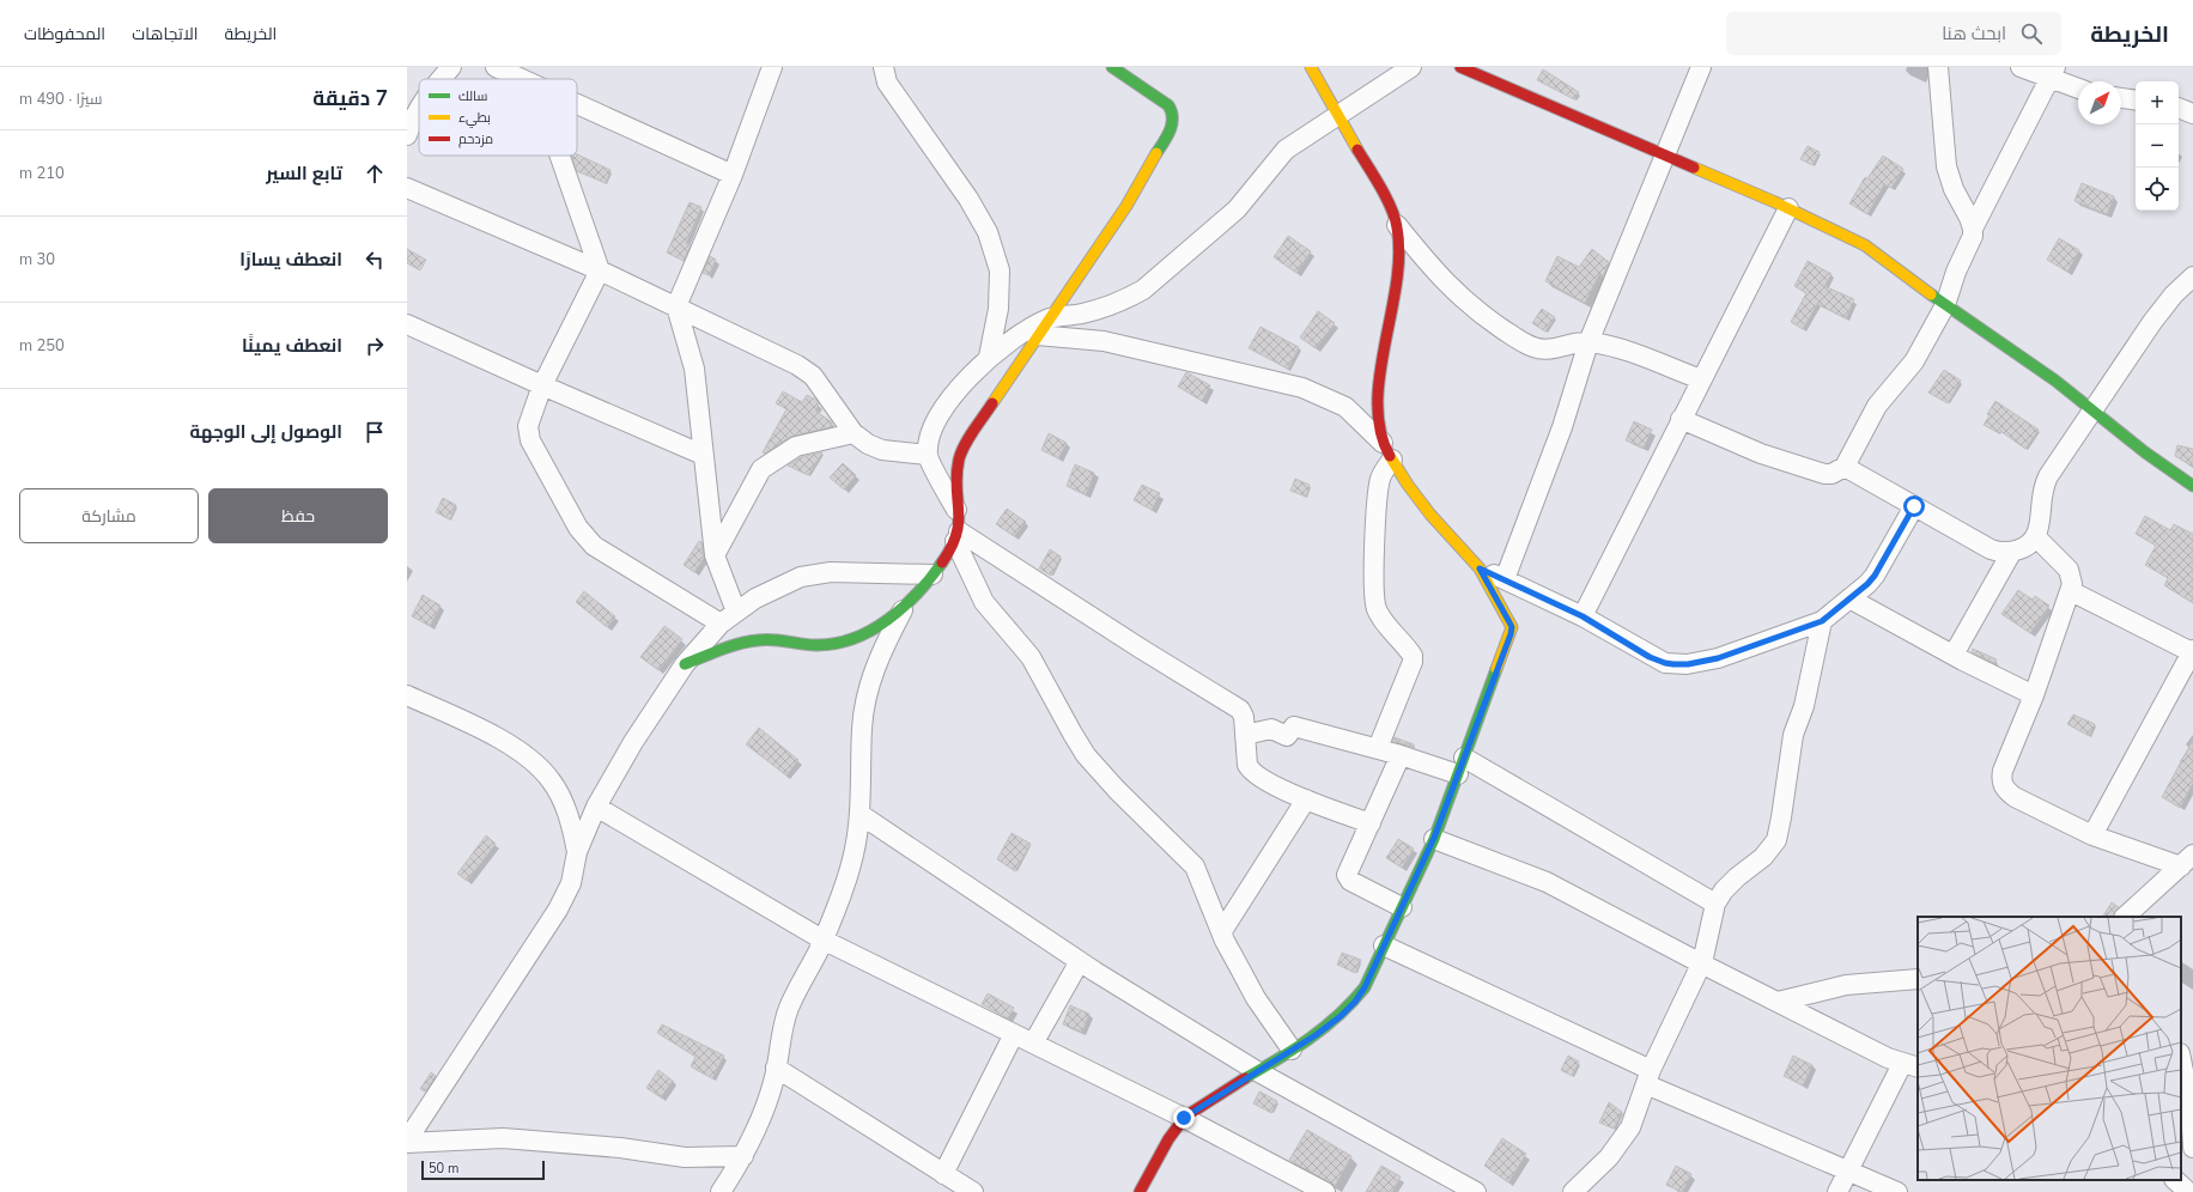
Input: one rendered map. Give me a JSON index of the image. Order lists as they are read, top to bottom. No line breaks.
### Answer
{"legend":["سالك","بطيء","مزدحم"],"scale_bar":"50 m","north":"top right","page":{"header":"الخريطة","search":"ابحث هنا","nav":["الخريطة","الاتجاهات","المحفوظات"],"heading":["7 دقيقة","سيرًا · 490 m"],"map_buttons":["+","−"],"list":[["تابع السير","210 m"],["انعطف يسارًا","30 m"],["انعطف يمينًا","250 m"],"الوصول إلى الوجهة"],"buttons":["حفظ","مشاركة"],"scale":"50 m"}}
